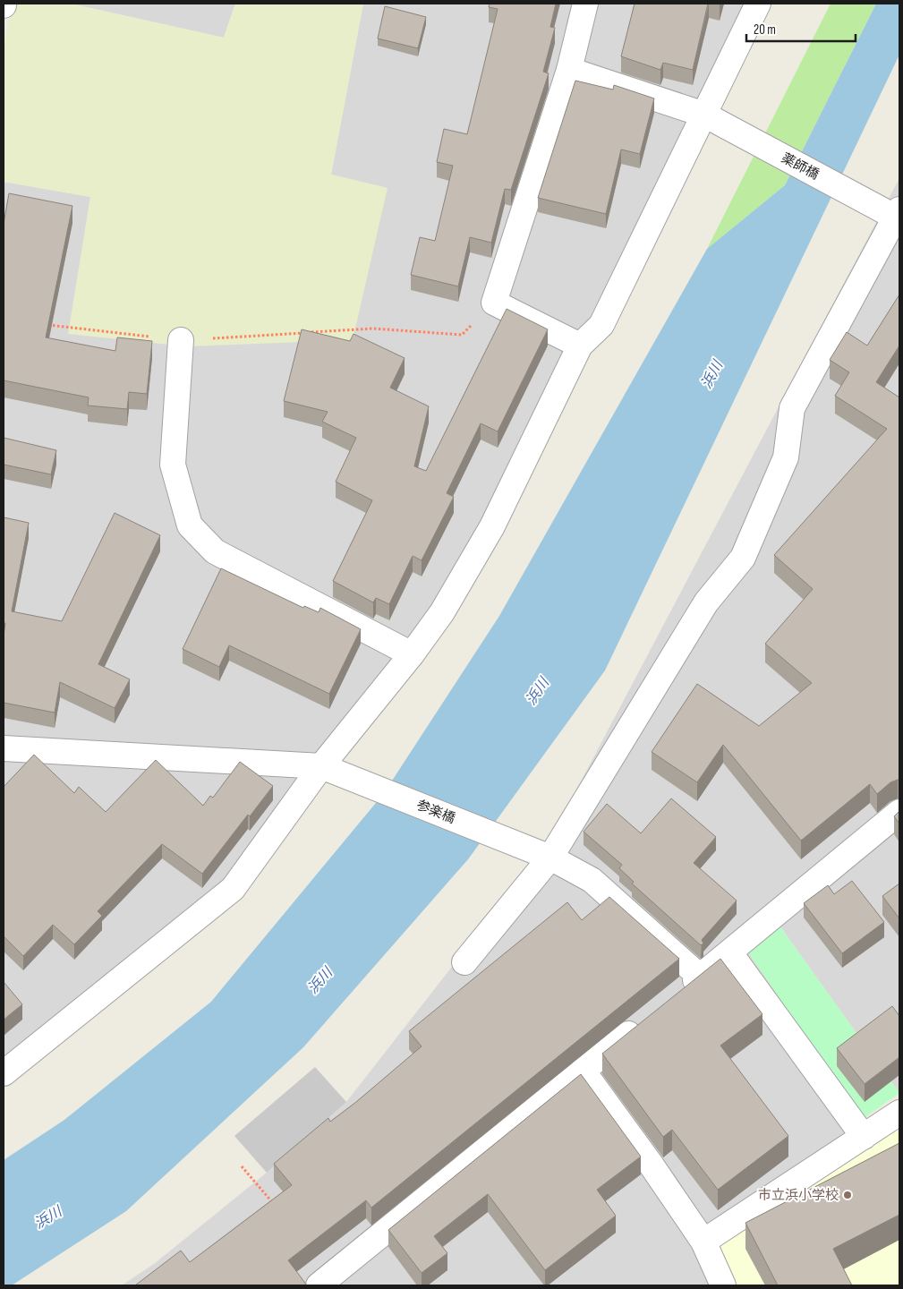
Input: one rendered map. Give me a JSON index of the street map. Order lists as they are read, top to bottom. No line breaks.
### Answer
{"streets":{"street":["薬師橋","参楽橋"]},"water":["浜川"],"places":["市立浜小学校"],"scale_bar":"20 m"}
